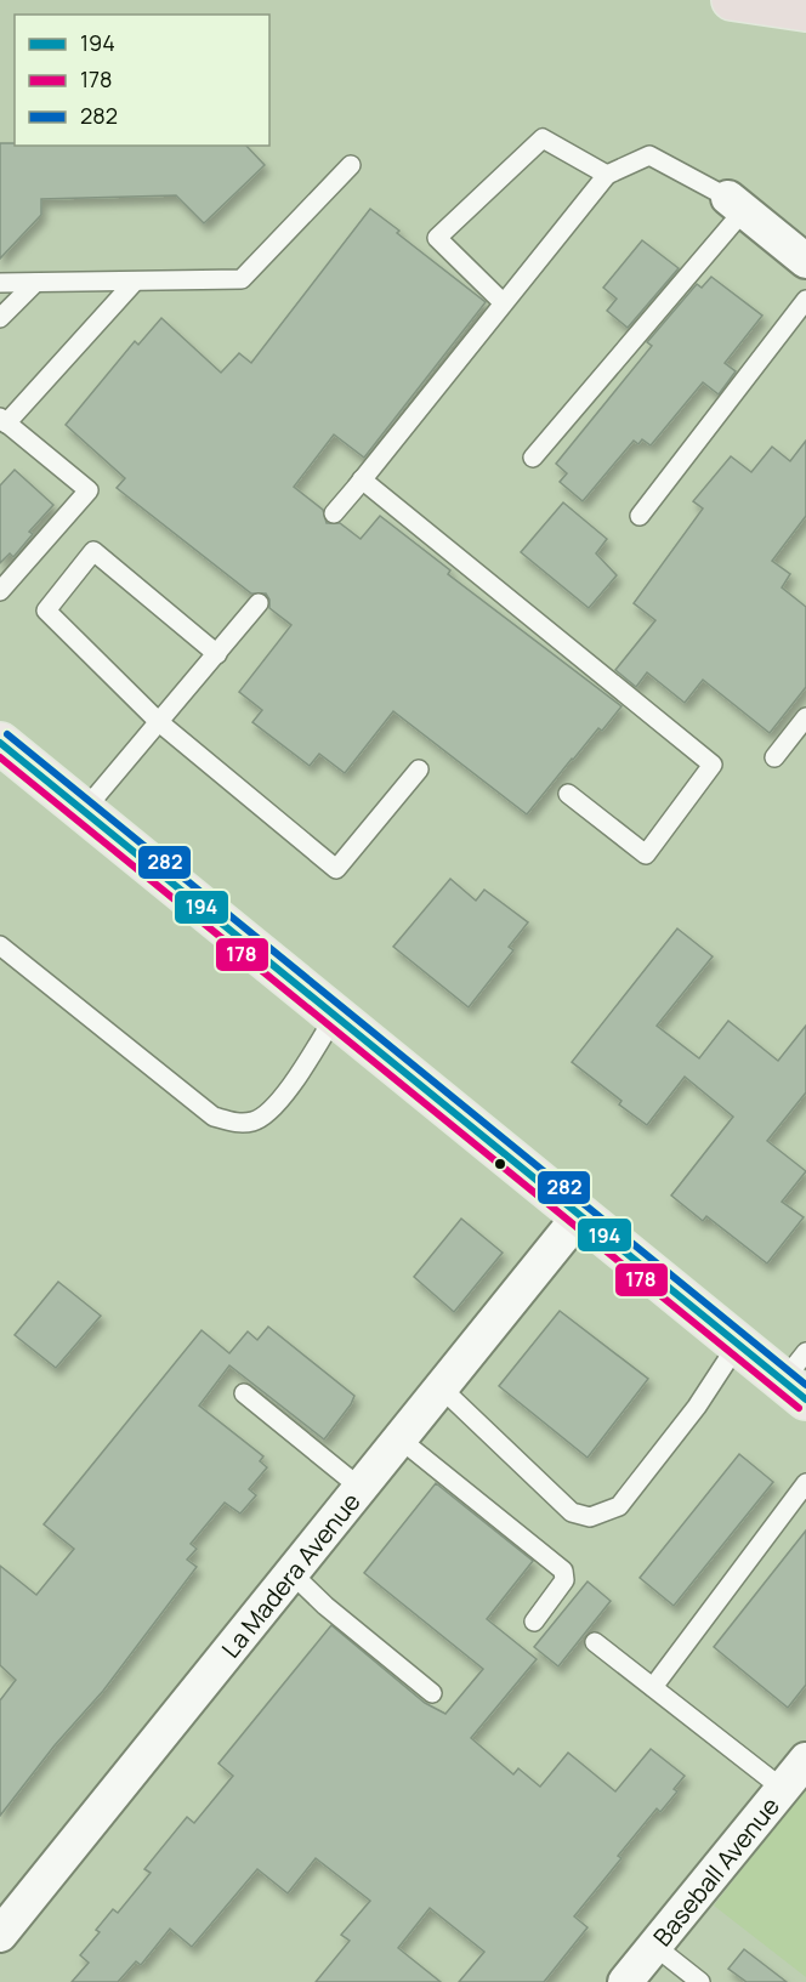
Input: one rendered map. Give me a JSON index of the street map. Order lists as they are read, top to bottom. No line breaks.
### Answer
{"streets":{"street":["La Madera Avenue","Baseball Avenue"]},"lines":["transit line 282","transit line 194","transit line 178"],"legend":["194","178","282"]}
